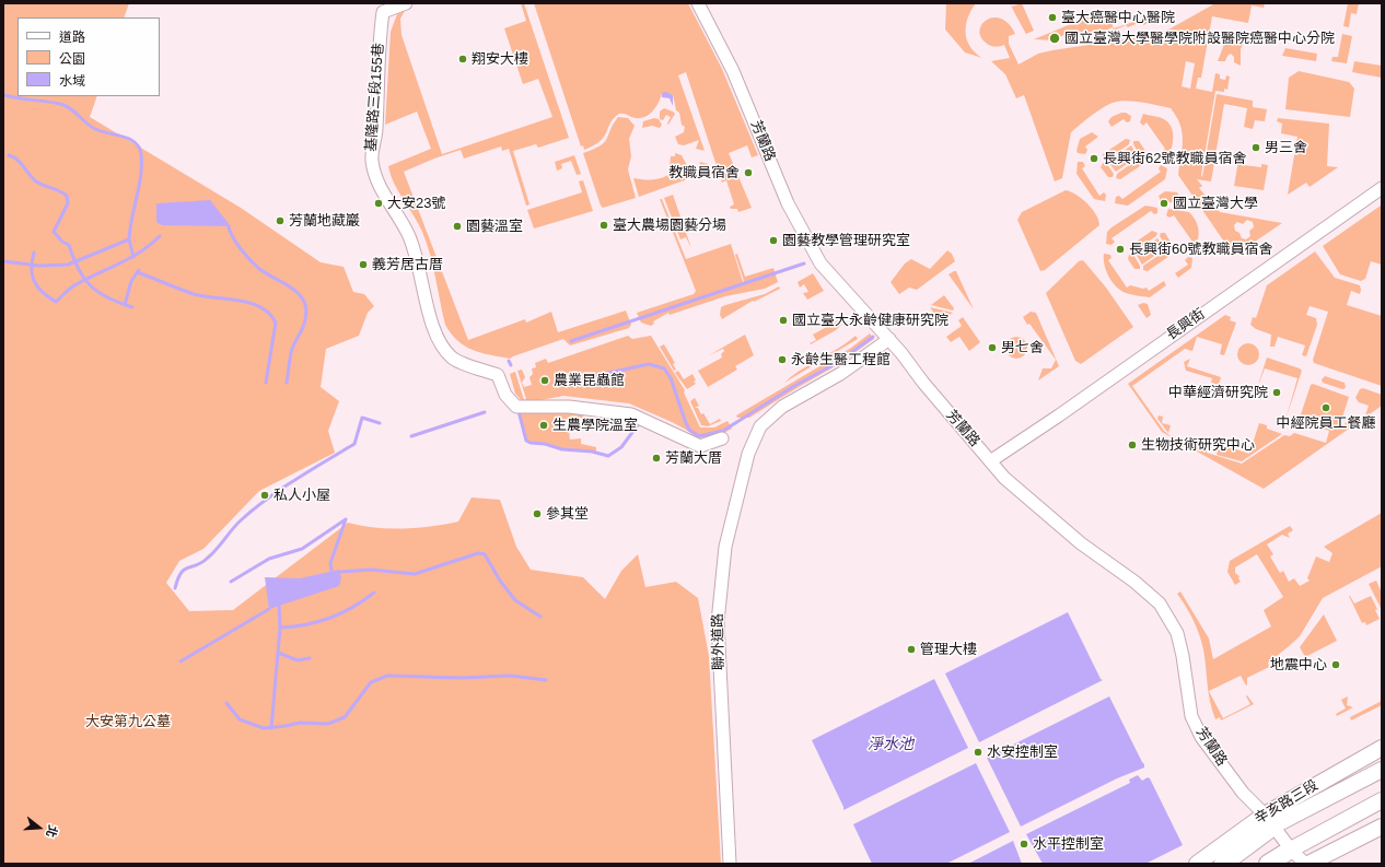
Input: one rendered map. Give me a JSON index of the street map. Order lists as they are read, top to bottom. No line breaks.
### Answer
{"streets":{"main road":["辛亥路三段"],"street":["基隆路三段155巷","芳蘭路","長興街","聯外道路"]},"crossings":[["芳蘭路","長興街"],["芳蘭路","聯外道路"],["芳蘭路","辛亥路三段"]],"water":["淨水池"],"parks":["大安第九公墓"],"places":["臺大癌醫中心醫院","國立臺灣大學醫學院附設醫院癌醫中心分院","翔安大樓","男三舍","長興街62號教職員宿舍","教職員宿舍","大安23號","國立臺灣大學","芳蘭地藏巖","臺大農場園藝分場","園藝溫室","園藝教學管理研究室","長興街60號教職員宿舍","義芳居古厝","國立臺大永齡健康研究院","男七舍","永齡生醫工程館","農業昆蟲館","中華經濟研究院","中經院員工餐廳","生農學院溫室","生物技術研究中心","芳蘭大厝","私人小屋","參其堂","管理大樓","地震中心","水安控制室","水平控制室"],"legend":["道路","公園","水域"],"north":"right"}
